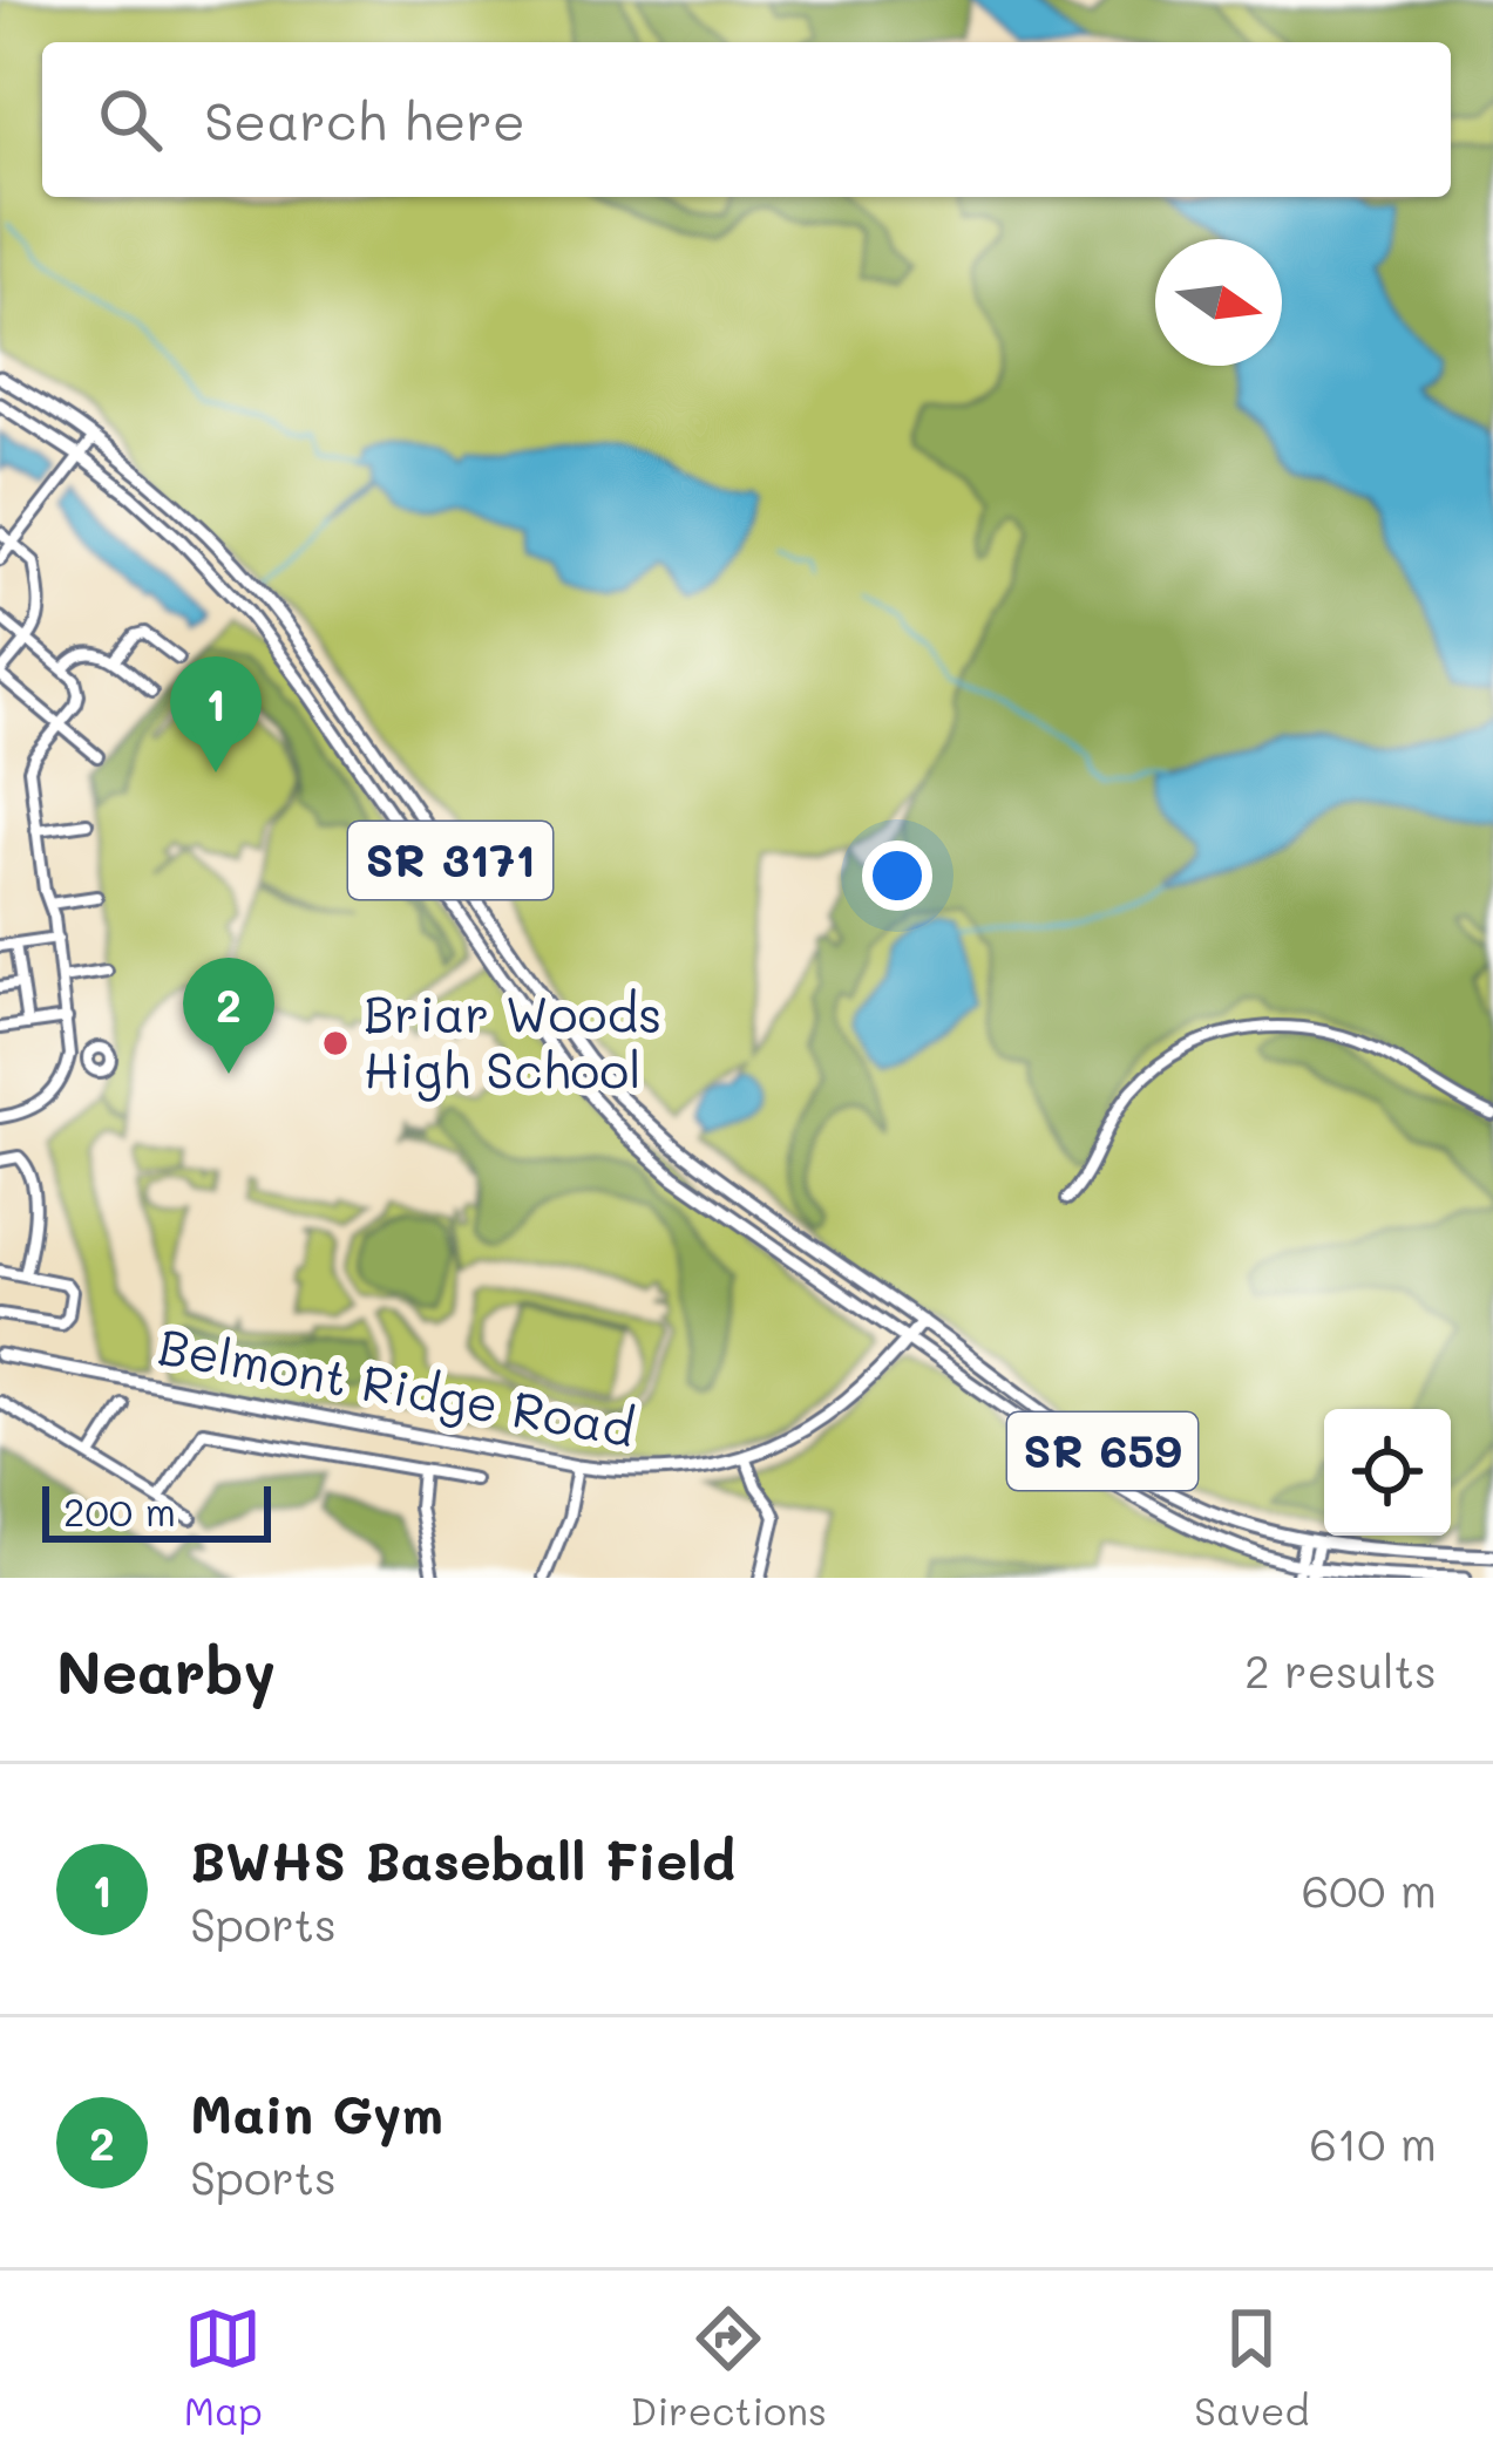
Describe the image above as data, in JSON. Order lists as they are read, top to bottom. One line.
{"streets":{"main road":["SR 3171","Belmont Ridge Road","SR 659"]},"crossings":[["SR 3171","Belmont Ridge Road"],["SR 3171","SR 659"],["Belmont Ridge Road","SR 659"]],"places":["Briar Woods High School"],"scale_bar":"200 m","north":"right","page":{"search":"Search here","pins":["1","2"],"scale":"200 m","heading":["Nearby","2 results"],"list":[{"mark":"1","name":"BWHS Baseball Field","note":"Sports","value":"600 m"},{"mark":"2","name":"Main Gym","note":"Sports","value":"610 m"}],"nav":["Map","Directions","Saved"]}}
